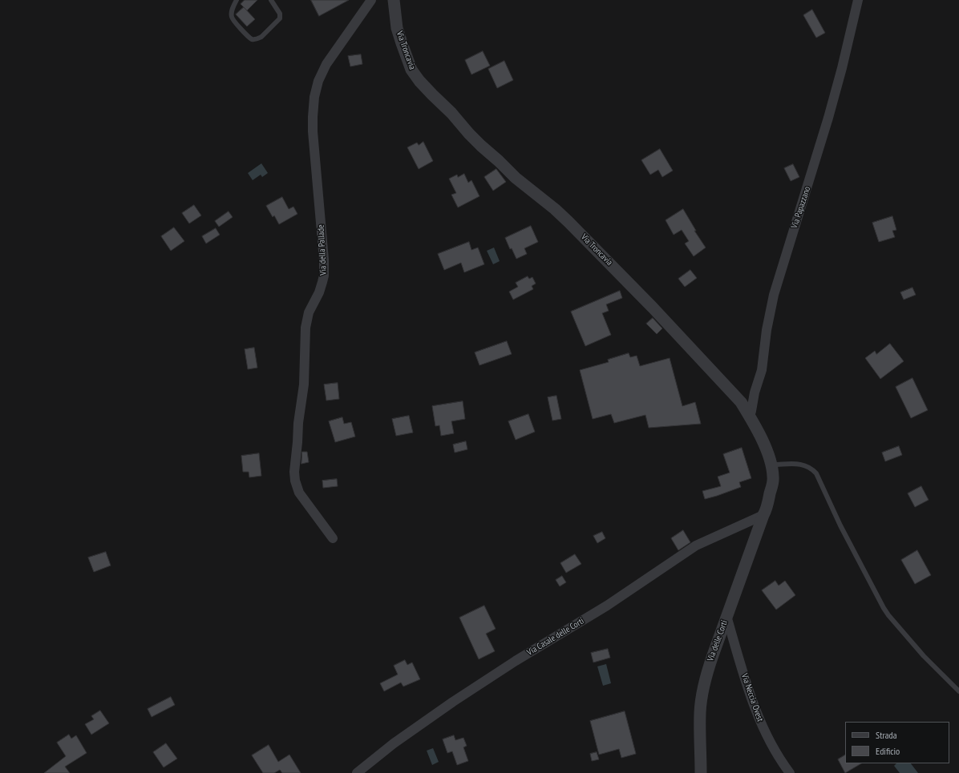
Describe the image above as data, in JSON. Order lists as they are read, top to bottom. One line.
{"streets":{"street":["Via Troncavia","Via Papazzano","Via della Pallade","Via Casale delle Corti","Via delle Corti","Via Neccia Ovest"]},"crossings":[["Via Troncavia","Via Papazzano"],["Via Troncavia","Via Casale delle Corti"],["Via Troncavia","Via delle Corti"],["Via Casale delle Corti","Via delle Corti"],["Via delle Corti","Via Neccia Ovest"]],"legend":["Strada","Edificio"]}
